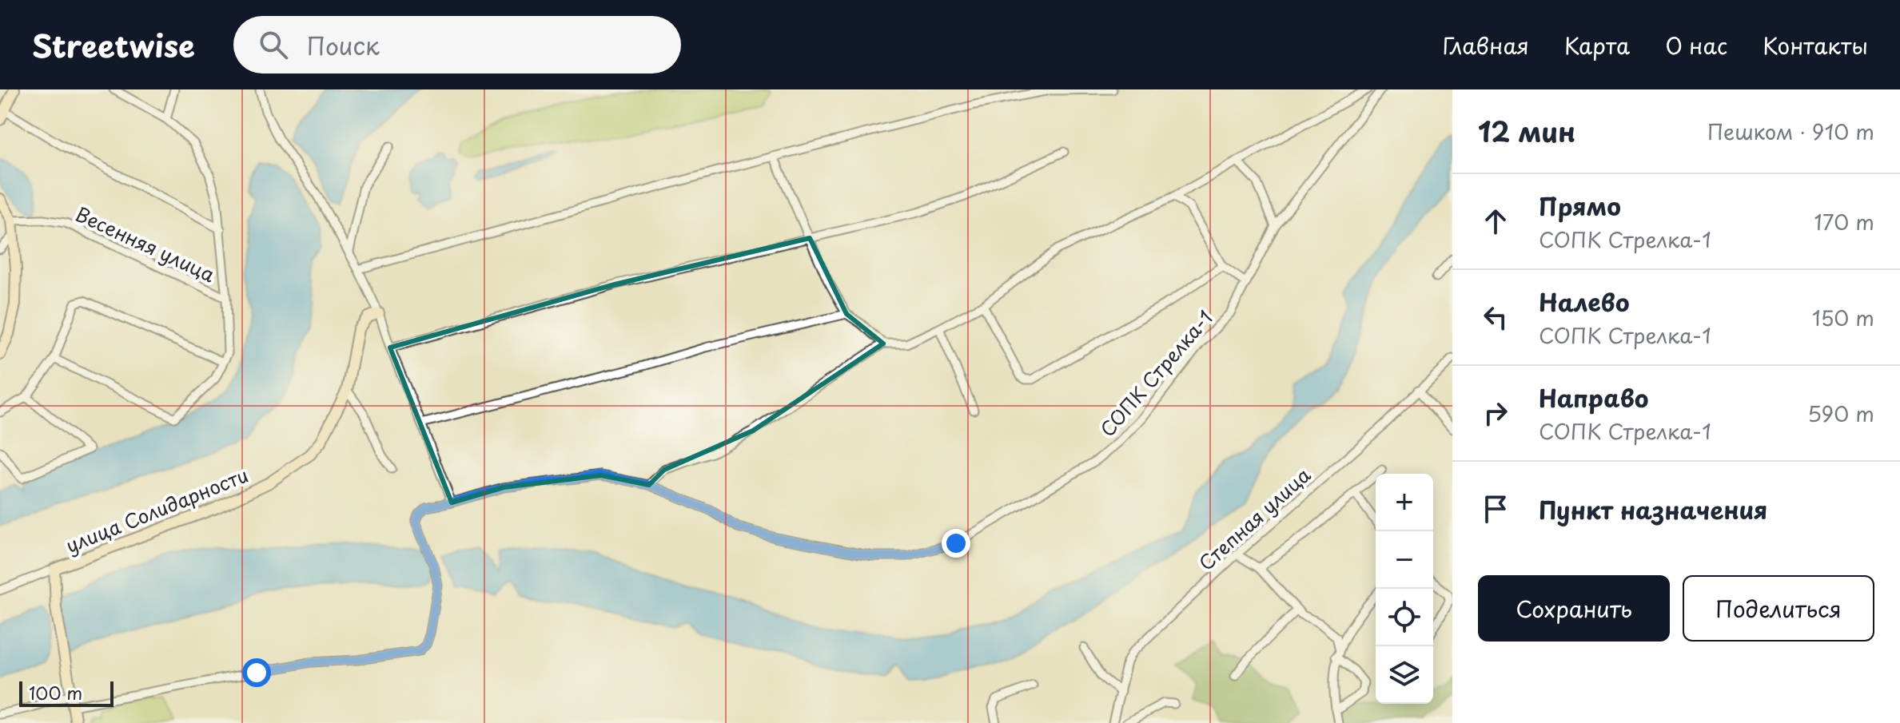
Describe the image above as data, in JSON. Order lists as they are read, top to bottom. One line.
{"streets":{"street":["Весенняя улица","СОПК Стрелка-1","улица Солидарности","Степная улица"]},"scale_bar":"100 m","page":{"header":"Streetwise","search":"Поиск","nav":["Главная","Карта","О нас","Контакты"],"heading":["12 мин","Пешком · 910 m"],"list":[["Прямо","СОПК Стрелка-1","170 m"],["Налево","СОПК Стрелка-1","150 m"],["Направо","СОПК Стрелка-1","590 m"],"Пункт назначения"],"map_buttons":["+","−"],"buttons":["Сохранить","Поделиться"],"scale":"100 m"}}
